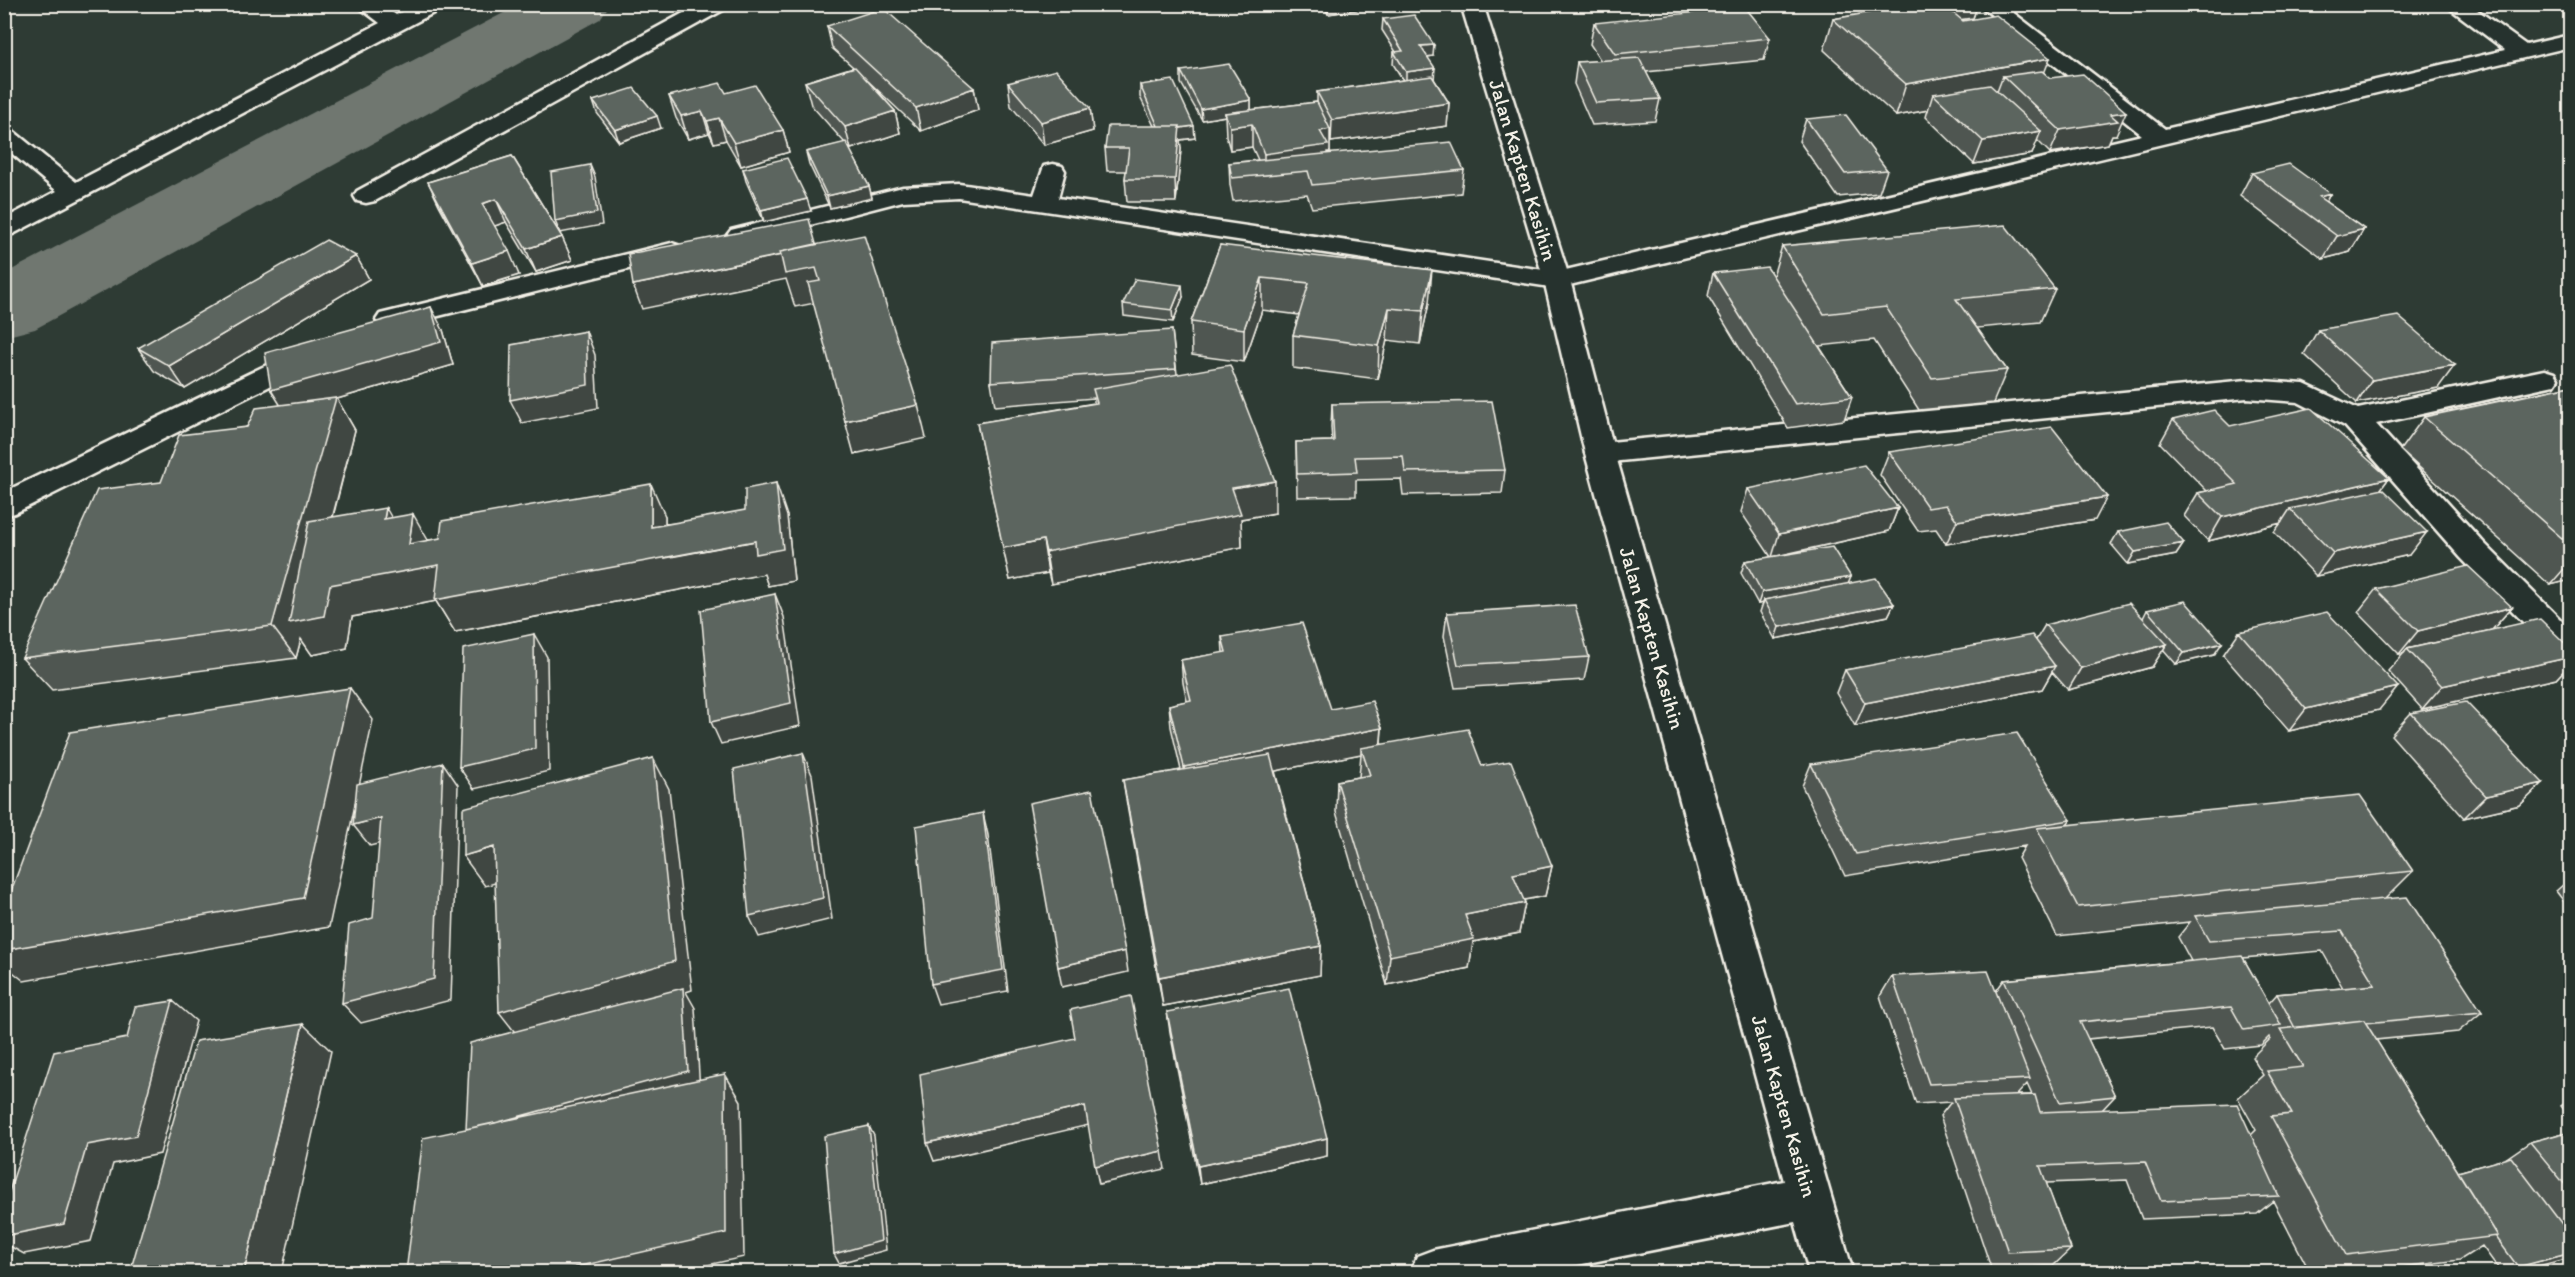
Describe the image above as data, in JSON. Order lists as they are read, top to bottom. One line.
{"streets":{"street":["Jalan Kapten Kasihin"]}}
